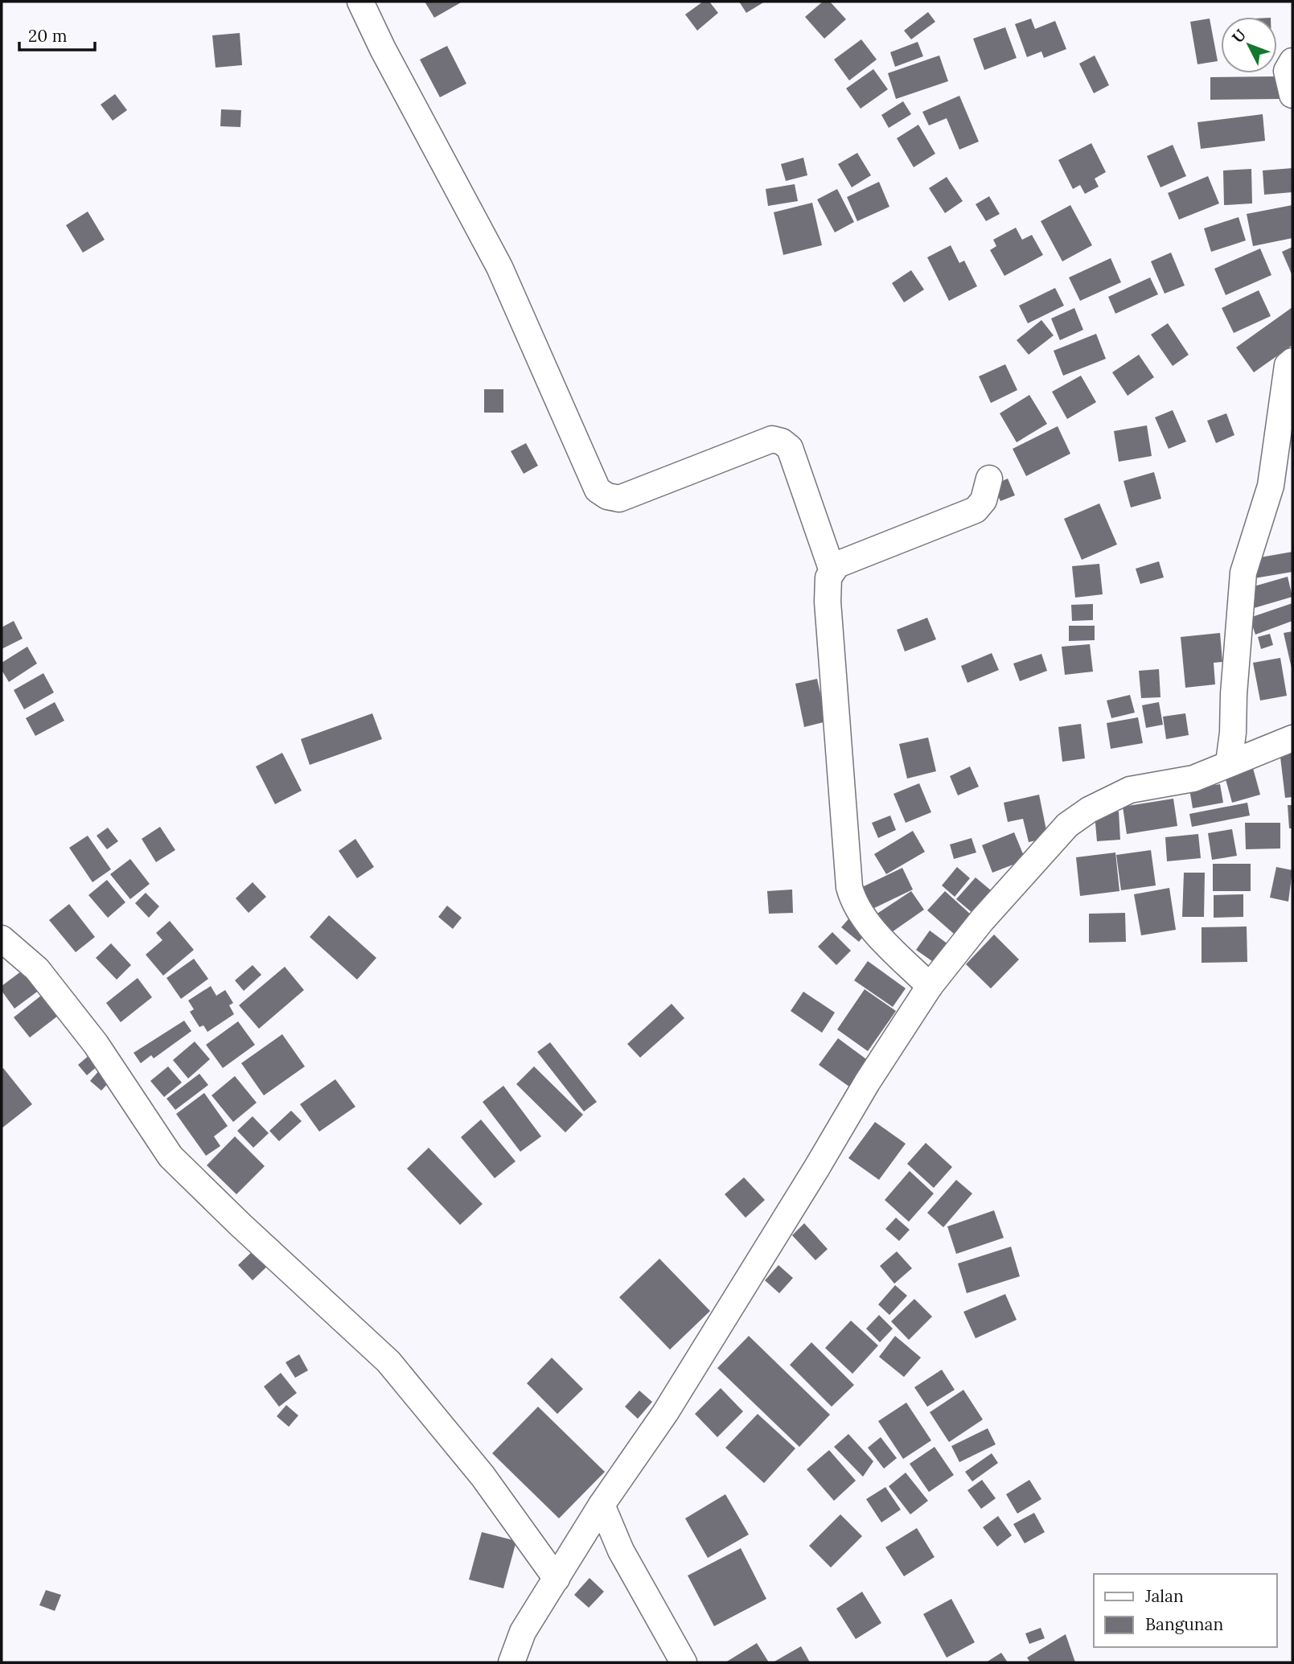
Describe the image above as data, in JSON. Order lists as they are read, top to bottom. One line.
{"legend":["Jalan","Bangunan"],"scale_bar":"20 m","north":"top left"}
